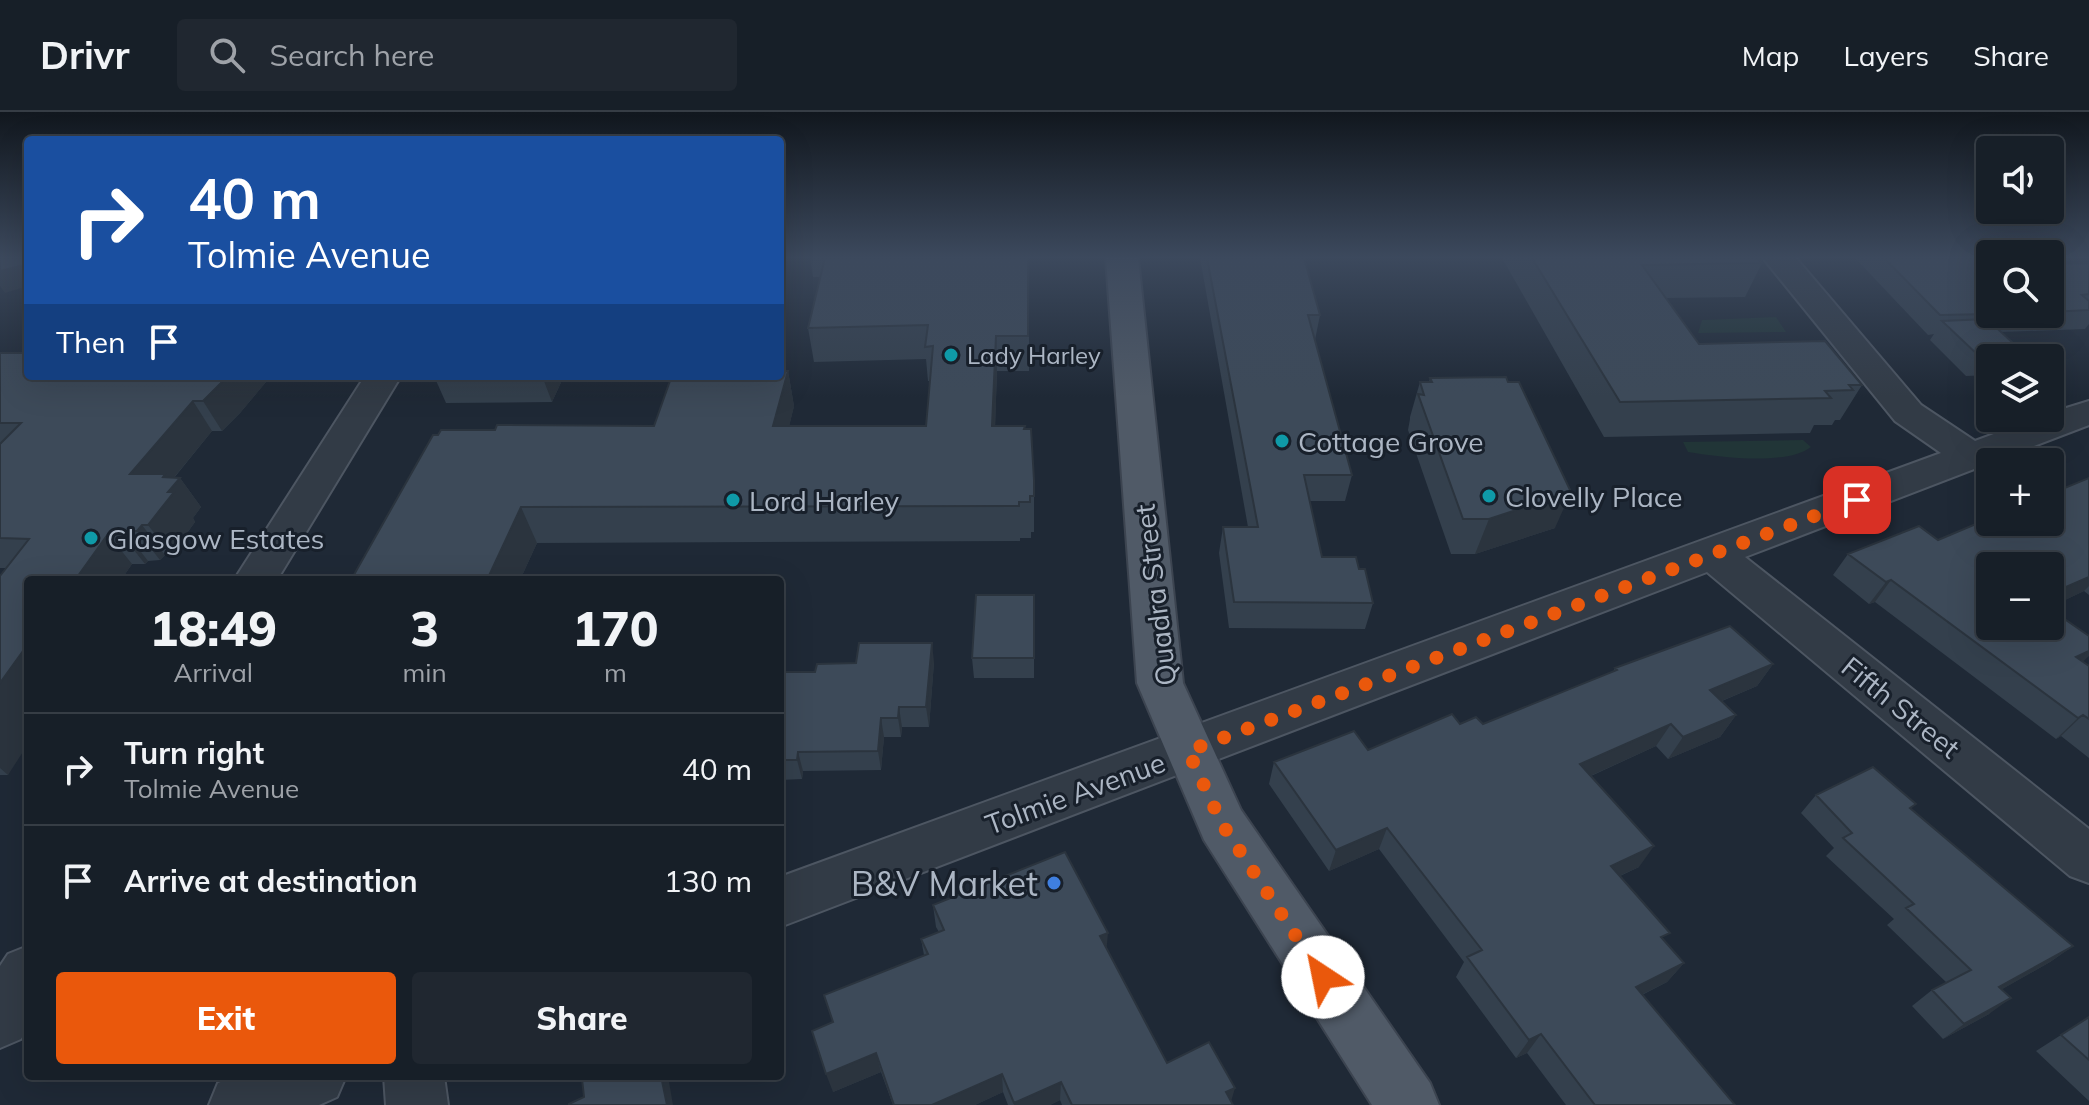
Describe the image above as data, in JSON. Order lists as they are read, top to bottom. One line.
{"streets":{"main road":["Quadra Street"],"street":["Fifth Street","Tolmie Avenue"]},"crossings":[["Quadra Street","Tolmie Avenue"],["Fifth Street","Tolmie Avenue"]],"places":["Lady Harley","Cottage Grove","Clovelly Place","Lord Harley","Glasgow Estates","B&V Market"],"page":{"header":"Drivr","search":"Search here","nav":["Map","Layers","Share"],"map_buttons":["+","−"],"turn":["40 m","Tolmie Avenue"],"then":"Then","eta":["18:49","Arrival","3","min","170","m"],"list":[{"name":"Turn right","note":"Tolmie Avenue","value":"40 m"},{"name":"Arrive at destination","value":"130 m"}],"buttons":["Exit","Share"]}}
